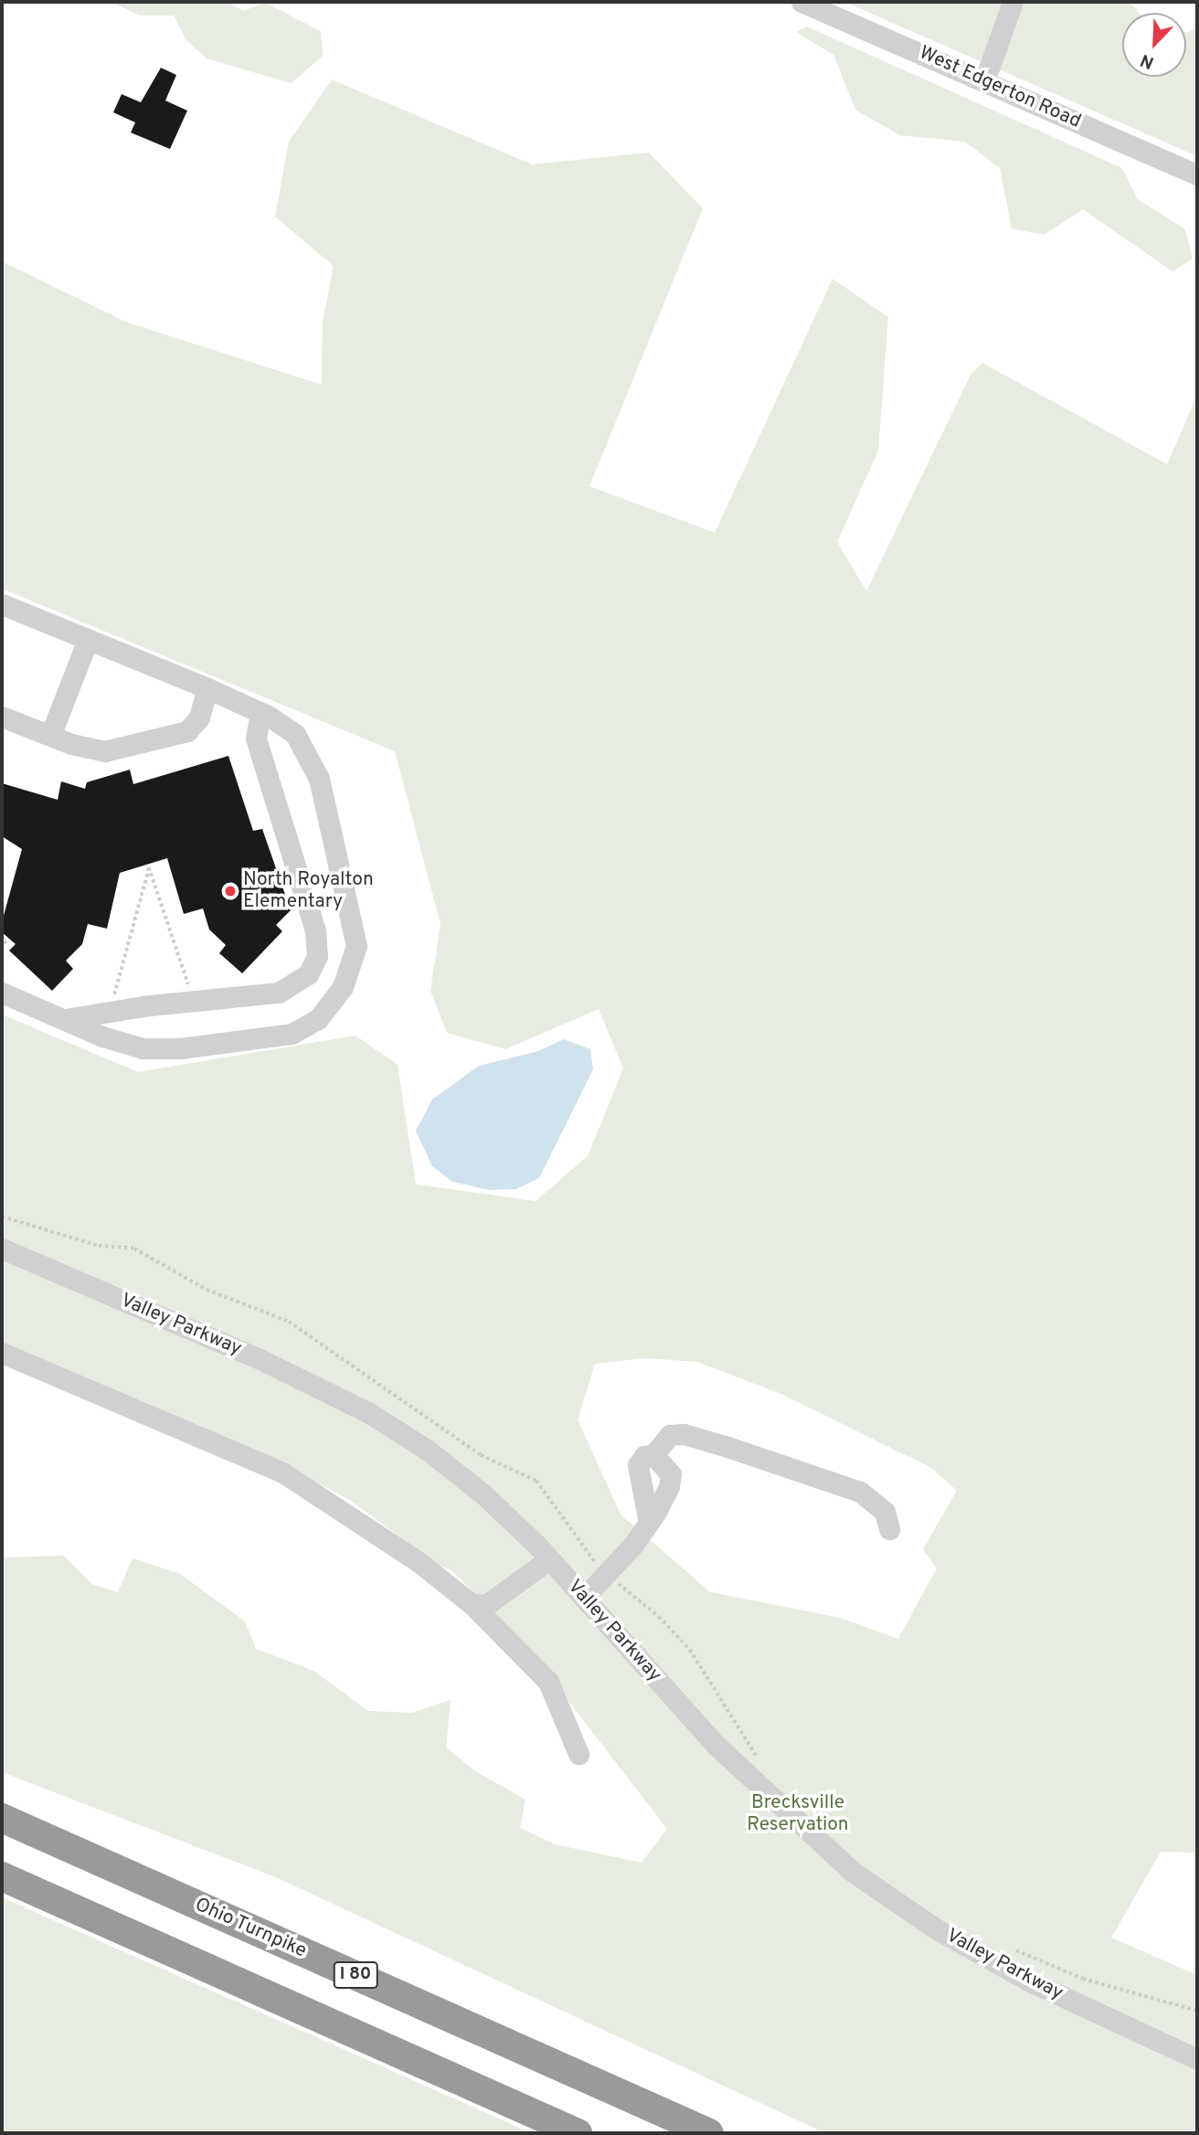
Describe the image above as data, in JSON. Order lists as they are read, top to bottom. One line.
{"streets":{"highway":["Ohio Turnpike","I 80"],"street":["West Edgerton Road","Valley Parkway"]},"parks":["Brecksville Reservation"],"places":["North Royalton Elementary"],"north":"bottom left"}
